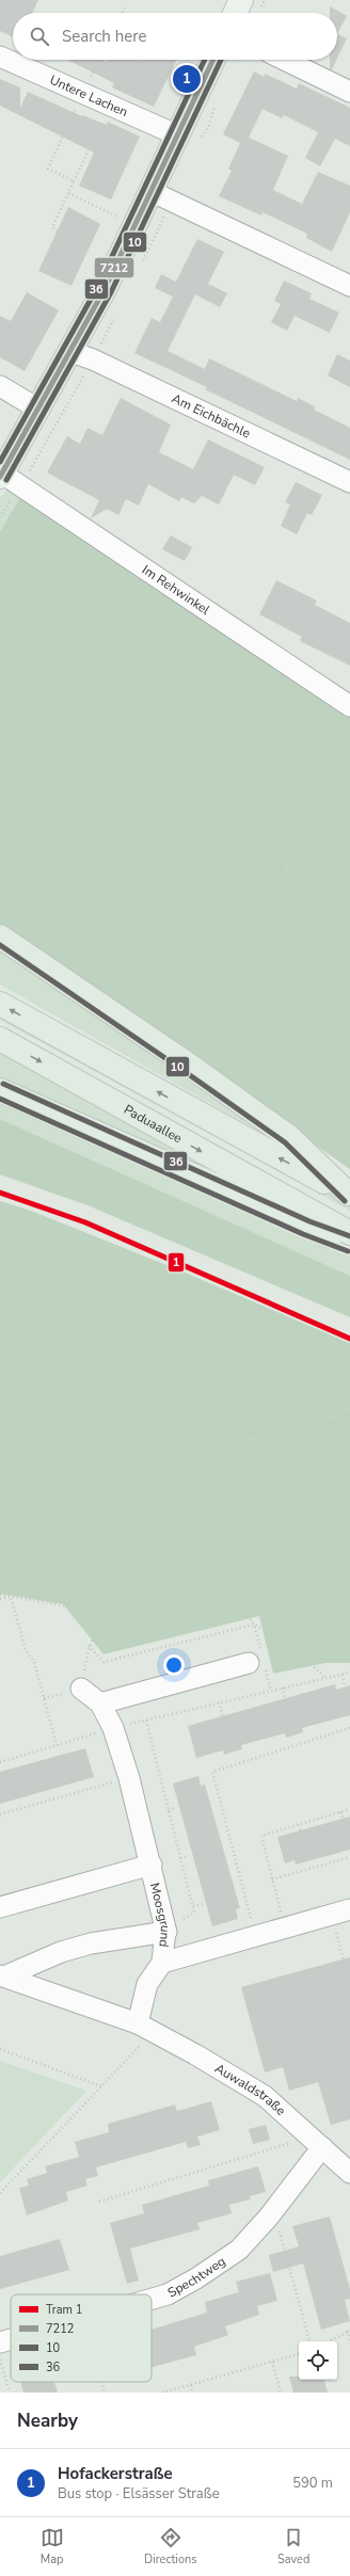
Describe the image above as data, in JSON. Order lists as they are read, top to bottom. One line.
{"streets":{"highway":["Paduaallee"],"street":["Untere Lachen","Am Eichbächle","Im Rehwinkel","Moosgrund","Auwaldstraße","Spechtweg"]},"crossings":[["Moosgrund","Auwaldstraße"],["Auwaldstraße","Spechtweg"]],"lines":["transit line 7212","transit line 10","transit line 36","tram line 1"],"legend":["Tram 1","7212","10","36"],"page":{"search":"Search here","pins":"1","heading":"Nearby","list":[{"mark":"1","name":"Hofackerstraße","note":"Bus stop · Elsässer Straße","value":"590 m"}],"nav":["Map","Directions","Saved"]}}
